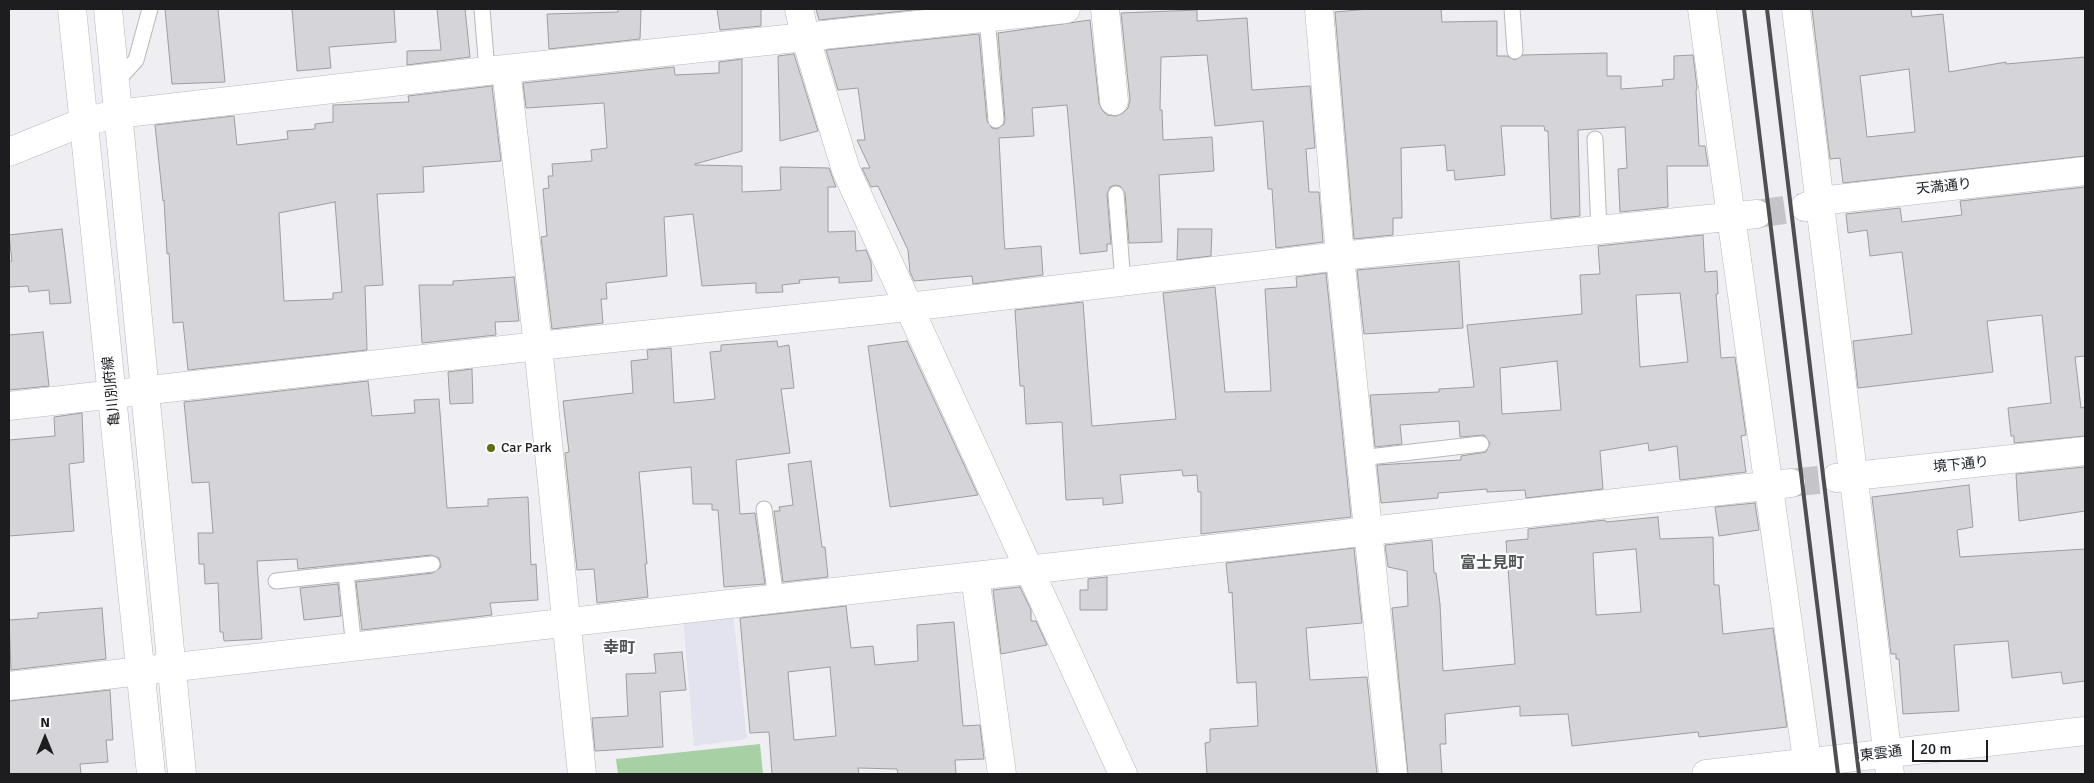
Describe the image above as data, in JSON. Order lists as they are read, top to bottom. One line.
{"streets":{"street":["天満通り","亀川別府線","境下通り","東雲通"]},"districts":["富士見町","幸町"],"places":["Car Park"],"scale_bar":"20 m","north":"top"}
